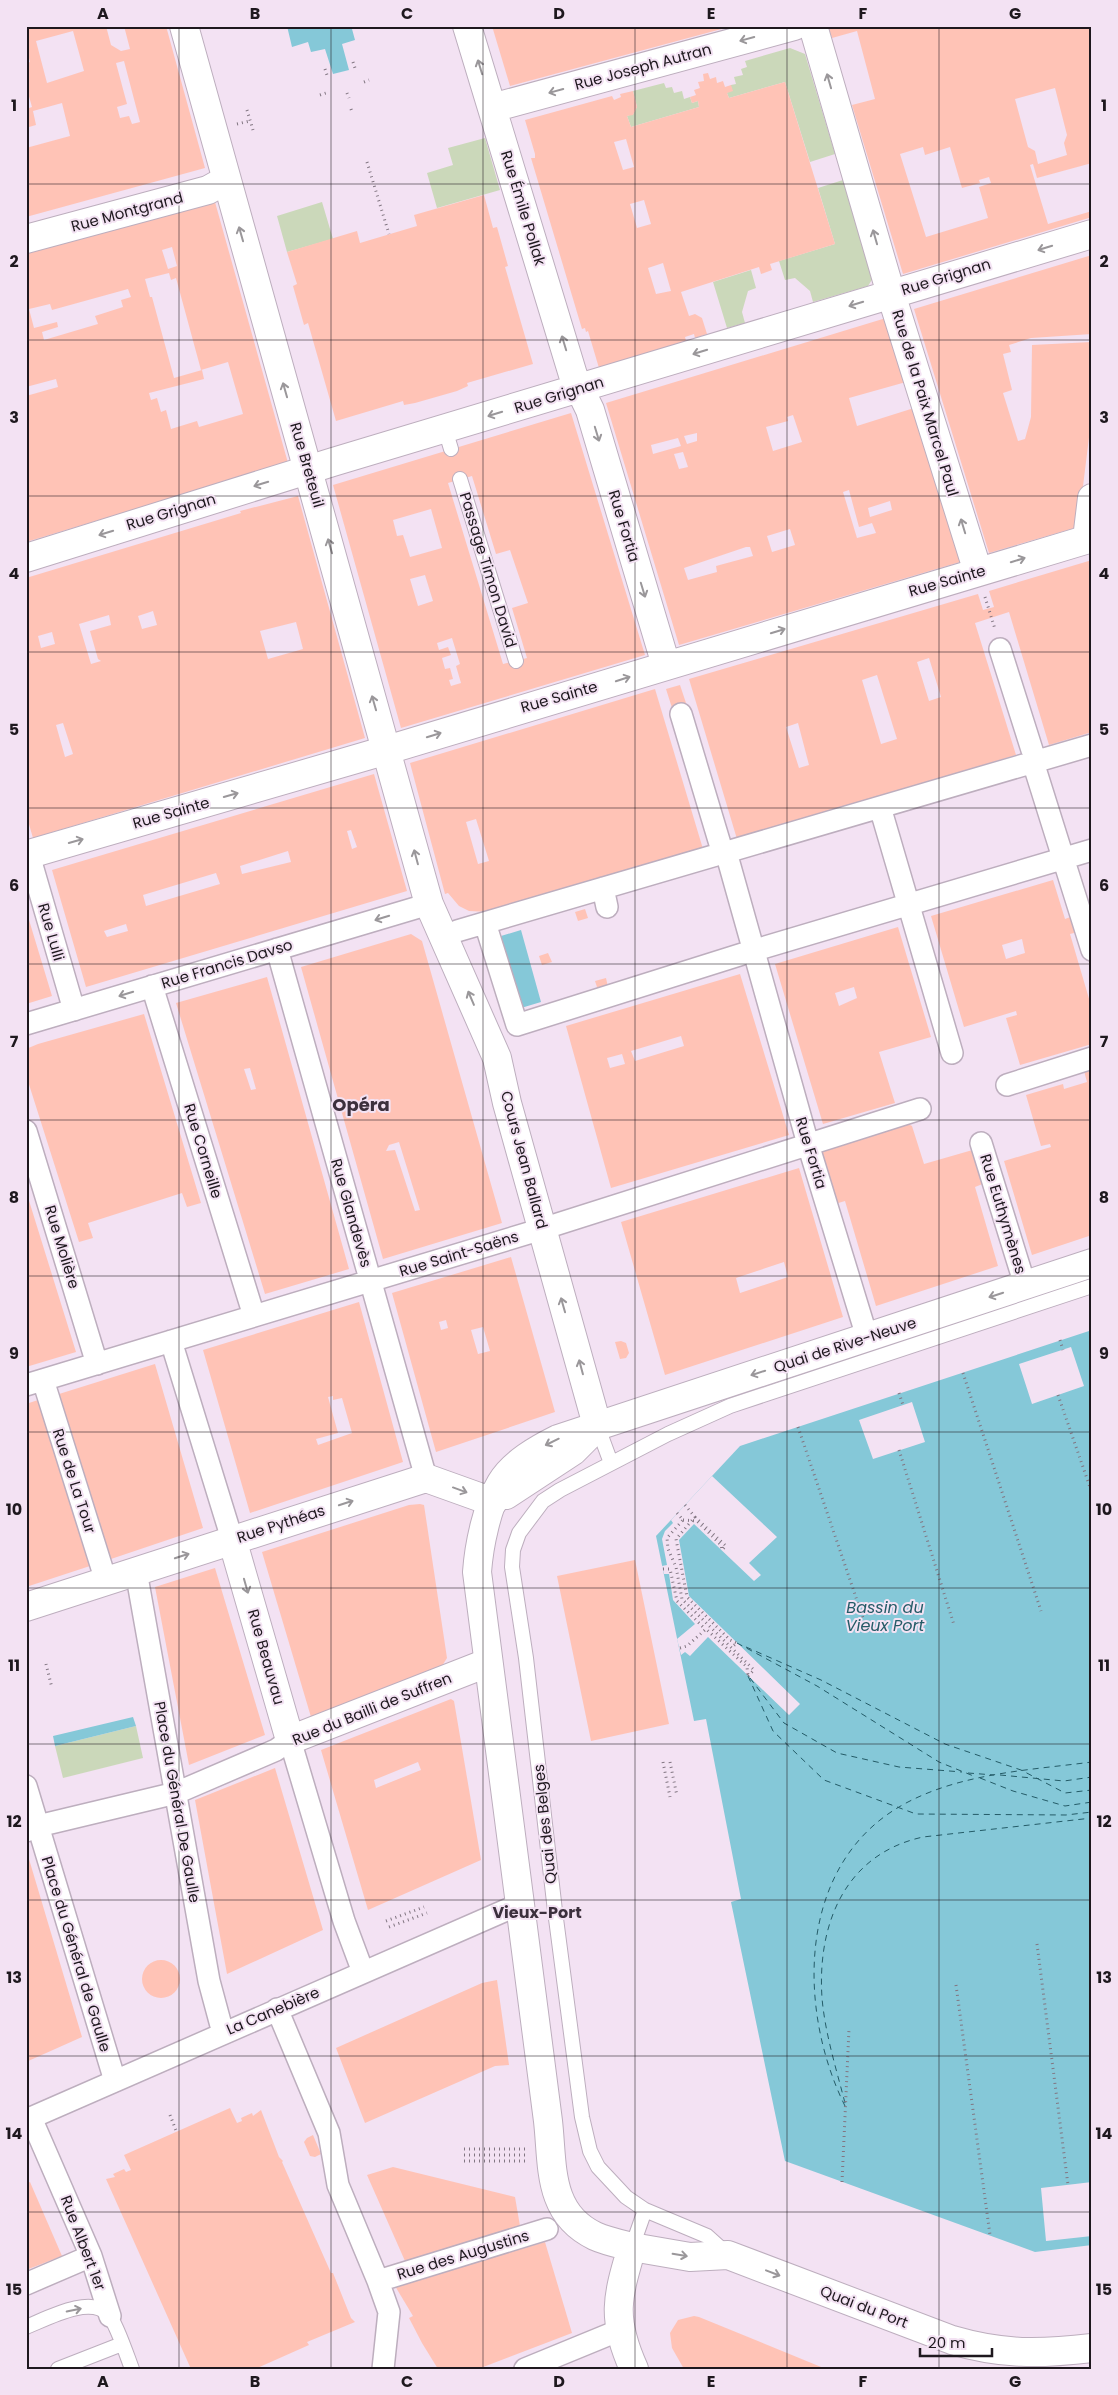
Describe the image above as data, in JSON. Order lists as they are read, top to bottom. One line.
{"streets":{"street":["Rue Joseph Autran","Rue Émile Pollak","Rue Montgrand","Rue Grignan","Rue de la Paix Marcel Paul","Rue Breteuil","Rue Fortia","Rue Sainte","Rue Lulli","Rue Francis Davso","Rue Corneille","Cours Jean Ballard","Rue Glandevès","Rue Euthymènes","Rue Molière","Rue Saint-Saëns","Quai de Rive-Neuve","Rue de La Tour","Rue Pythéas","Rue Beauvau","Rue du Bailli de Suffren","Place du Général De Gaulle","Place du Général de Gaulle","La Canebière","Rue Albert 1er","Rue des Augustins","Quai du Port"],"lane":["Passage Timon David","Quai des Belges"]},"crossings":[["Rue Joseph Autran","Rue Émile Pollak"],["Rue Émile Pollak","Rue Grignan"],["Rue Émile Pollak","Rue Fortia"],["Rue Montgrand","Rue Breteuil"],["Rue Grignan","Rue de la Paix Marcel Paul"],["Rue Grignan","Rue Breteuil"],["Rue Grignan","Rue Fortia"],["Rue de la Paix Marcel Paul","Rue Sainte"],["Rue Breteuil","Rue Sainte"],["Rue Breteuil","Rue Francis Davso"],["Rue Breteuil","Cours Jean Ballard"],["Rue Fortia","Rue Sainte"],["Rue Fortia","Rue Saint-Saëns"],["Rue Fortia","Quai de Rive-Neuve"],["Rue Sainte","Rue Lulli"],["Rue Lulli","Rue Francis Davso"],["Rue Francis Davso","Rue Corneille"],["Rue Francis Davso","Cours Jean Ballard"],["Rue Francis Davso","Rue Glandevès"],["Rue Corneille","Rue Saint-Saëns"],["Cours Jean Ballard","Rue Saint-Saëns"],["Cours Jean Ballard","Quai de Rive-Neuve"],["Rue Glandevès","Rue Saint-Saëns"],["Rue Glandevès","Rue Pythéas"],["Rue Euthymènes","Quai de Rive-Neuve"],["Rue Molière","Rue Saint-Saëns"],["Rue Saint-Saëns","Rue de La Tour"],["Rue Saint-Saëns","Rue Beauvau"],["Quai de Rive-Neuve","Quai des Belges"],["Rue Pythéas","Rue Beauvau"],["Rue Pythéas","Place du Général De Gaulle"],["Rue Beauvau","Rue du Bailli de Suffren"],["Rue Beauvau","La Canebière"],["Rue du Bailli de Suffren","Place du Général De Gaulle"],["Rue du Bailli de Suffren","Place du Général de Gaulle"],["Place du Général De Gaulle","Place du Général de Gaulle"],["Place du Général De Gaulle","La Canebière"],["Quai des Belges","Quai du Port"],["Place du Général de Gaulle","La Canebière"],["La Canebière","Rue Albert 1er"]],"one_way":["Rue Joseph Autran","Rue Émile Pollak","Rue Grignan","Rue de la Paix Marcel Paul","Rue Breteuil","Rue Fortia","Rue Francis Davso","Cours Jean Ballard","Quai de Rive-Neuve","Rue Pythéas","Quai du Port"],"districts":["Opéra","Vieux-Port"],"water":["Bassin du Vieux Port"],"scale_bar":"20 m","grid":{"columns":["A","B","C","D","E","F","G"],"rows":["1","2","3","4","5","6","7","8","9","10","11","12","13","14","15"]}}
